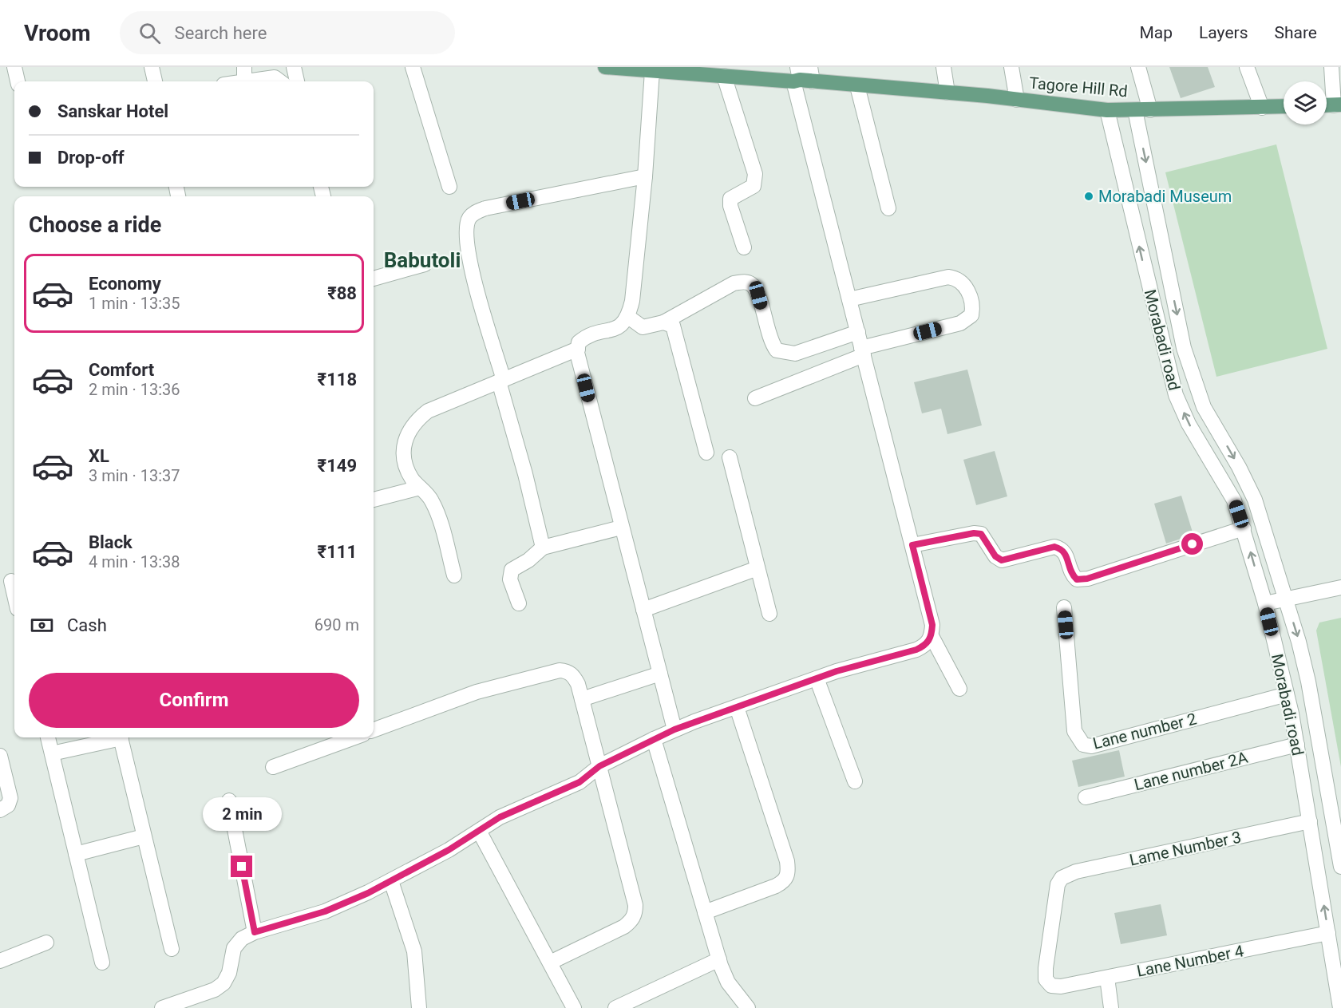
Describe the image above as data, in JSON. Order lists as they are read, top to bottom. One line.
{"streets":{"main road":["Tagore Hill Rd"],"street":["Morabadi road","Lane number 2","Lane number 2A","Lame Number 3","Lane Number 4"]},"crossings":[["Tagore Hill Rd","Morabadi road"],["Morabadi road","Lane number 2"],["Morabadi road","Lane number 2A"],["Morabadi road","Lame Number 3"],["Morabadi road","Lane Number 4"],["Lame Number 3","Lane Number 4"]],"districts":["Babutoli"],"places":["Morabadi Museum"],"page":{"header":"Vroom","search":"Search here","nav":["Map","Layers","Share"],"banner":["Sanskar Hotel","Drop-off"],"heading":"Choose a ride","list":[{"name":"Economy","note":"1 min · 13:35","value":"₹88"},{"name":"Comfort","note":"2 min · 13:36","value":"₹118"},{"name":"XL","note":"3 min · 13:37","value":"₹149"},{"name":"Black","note":"4 min · 13:38","value":"₹111"}],"pay":["Cash","690 m"],"buttons":"Confirm","bubble":"2 min"}}
